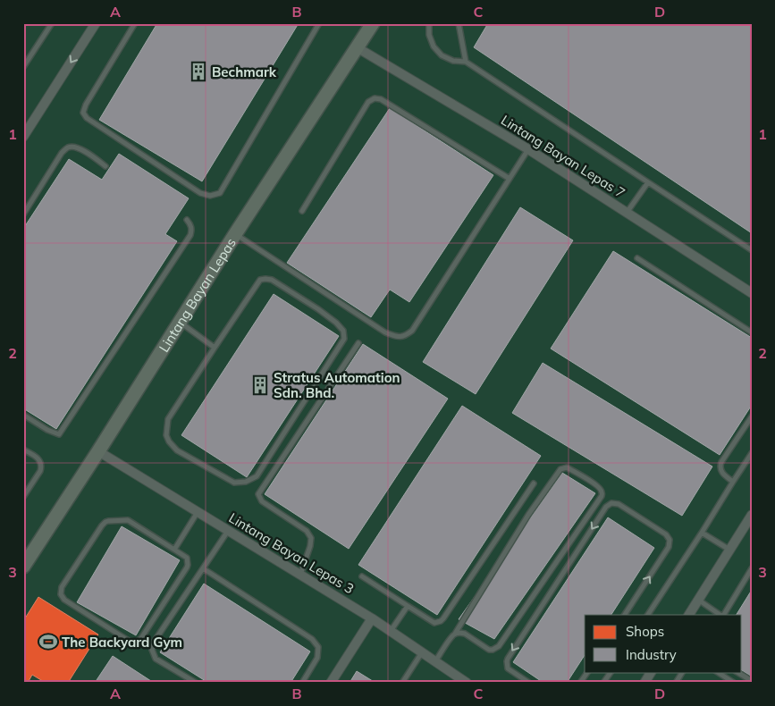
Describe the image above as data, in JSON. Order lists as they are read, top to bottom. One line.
{"streets":{"street":["Lintang Bayan Lepas 7","Lintang Bayan Lepas","Lintang Bayan Lepas 3"]},"crossings":[["Lintang Bayan Lepas 7","Lintang Bayan Lepas"],["Lintang Bayan Lepas","Lintang Bayan Lepas 3"]],"places":{"building":["Bechmark","Stratus Automation Sdn. Bhd."],"sports":["The Backyard Gym"]},"legend":["Shops","Industry"],"grid":{"columns":["A","B","C","D"],"rows":["1","2","3"]}}
